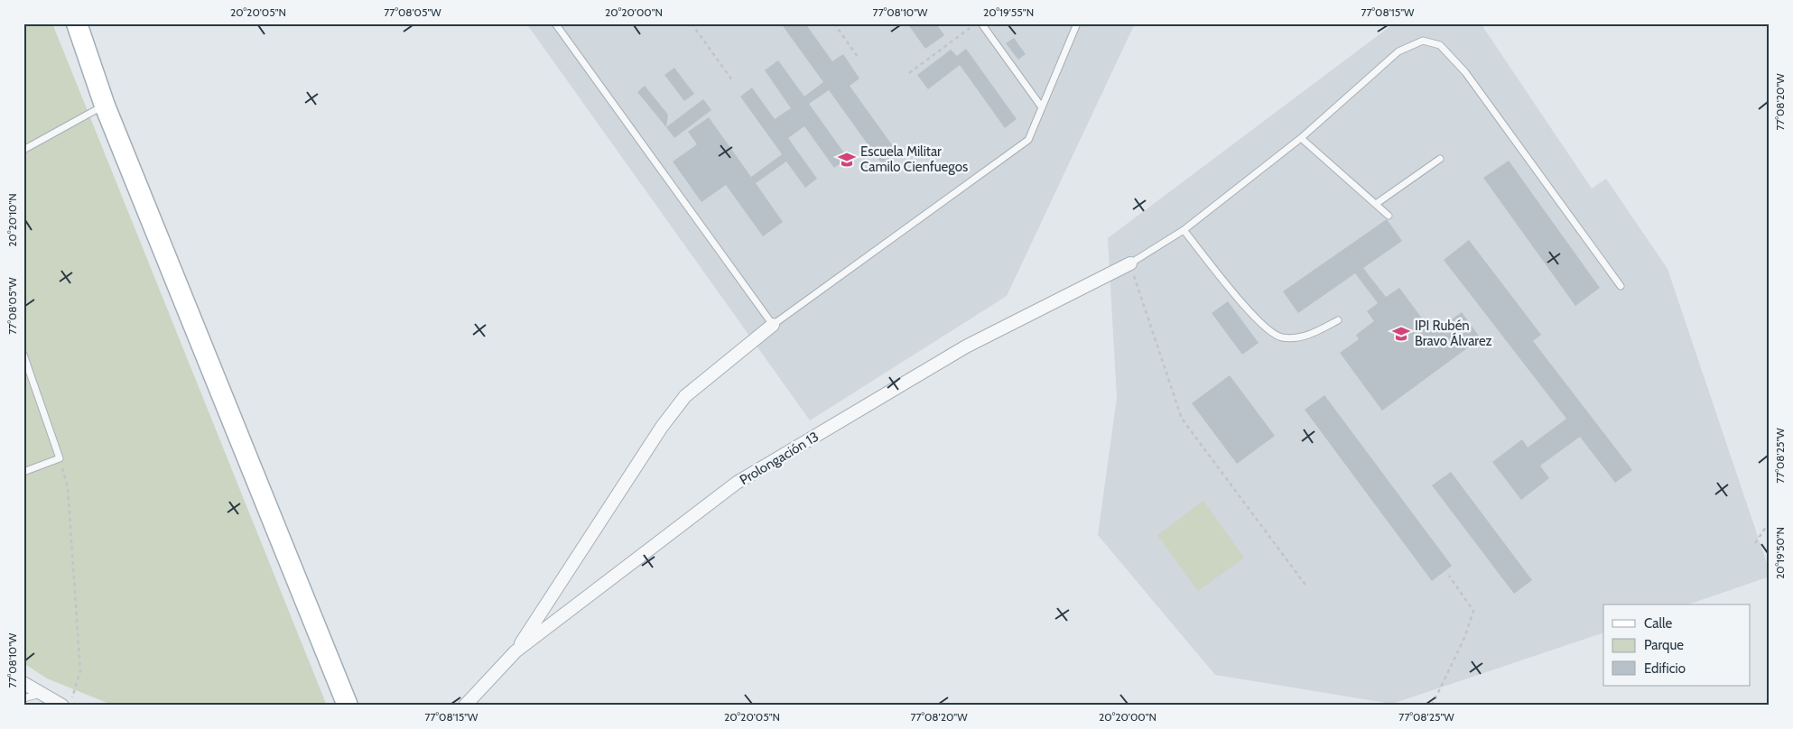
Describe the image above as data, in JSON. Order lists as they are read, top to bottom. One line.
{"streets":{"street":["Prolongación 13"]},"places":{"school or university":["Escuela Militar Camilo Cienfuegos","IPI Rubén Bravo Álvarez"]},"legend":["Calle","Parque","Edificio"],"coordinates":["20°20'05\"N","77°08'05\"W","20°20'00\"N","77°08'10\"W","20°19'55\"N","77°08'15\"W","77°08'20\"W","20°20'10\"N","77°08'25\"W","20°19'50\"N"]}
